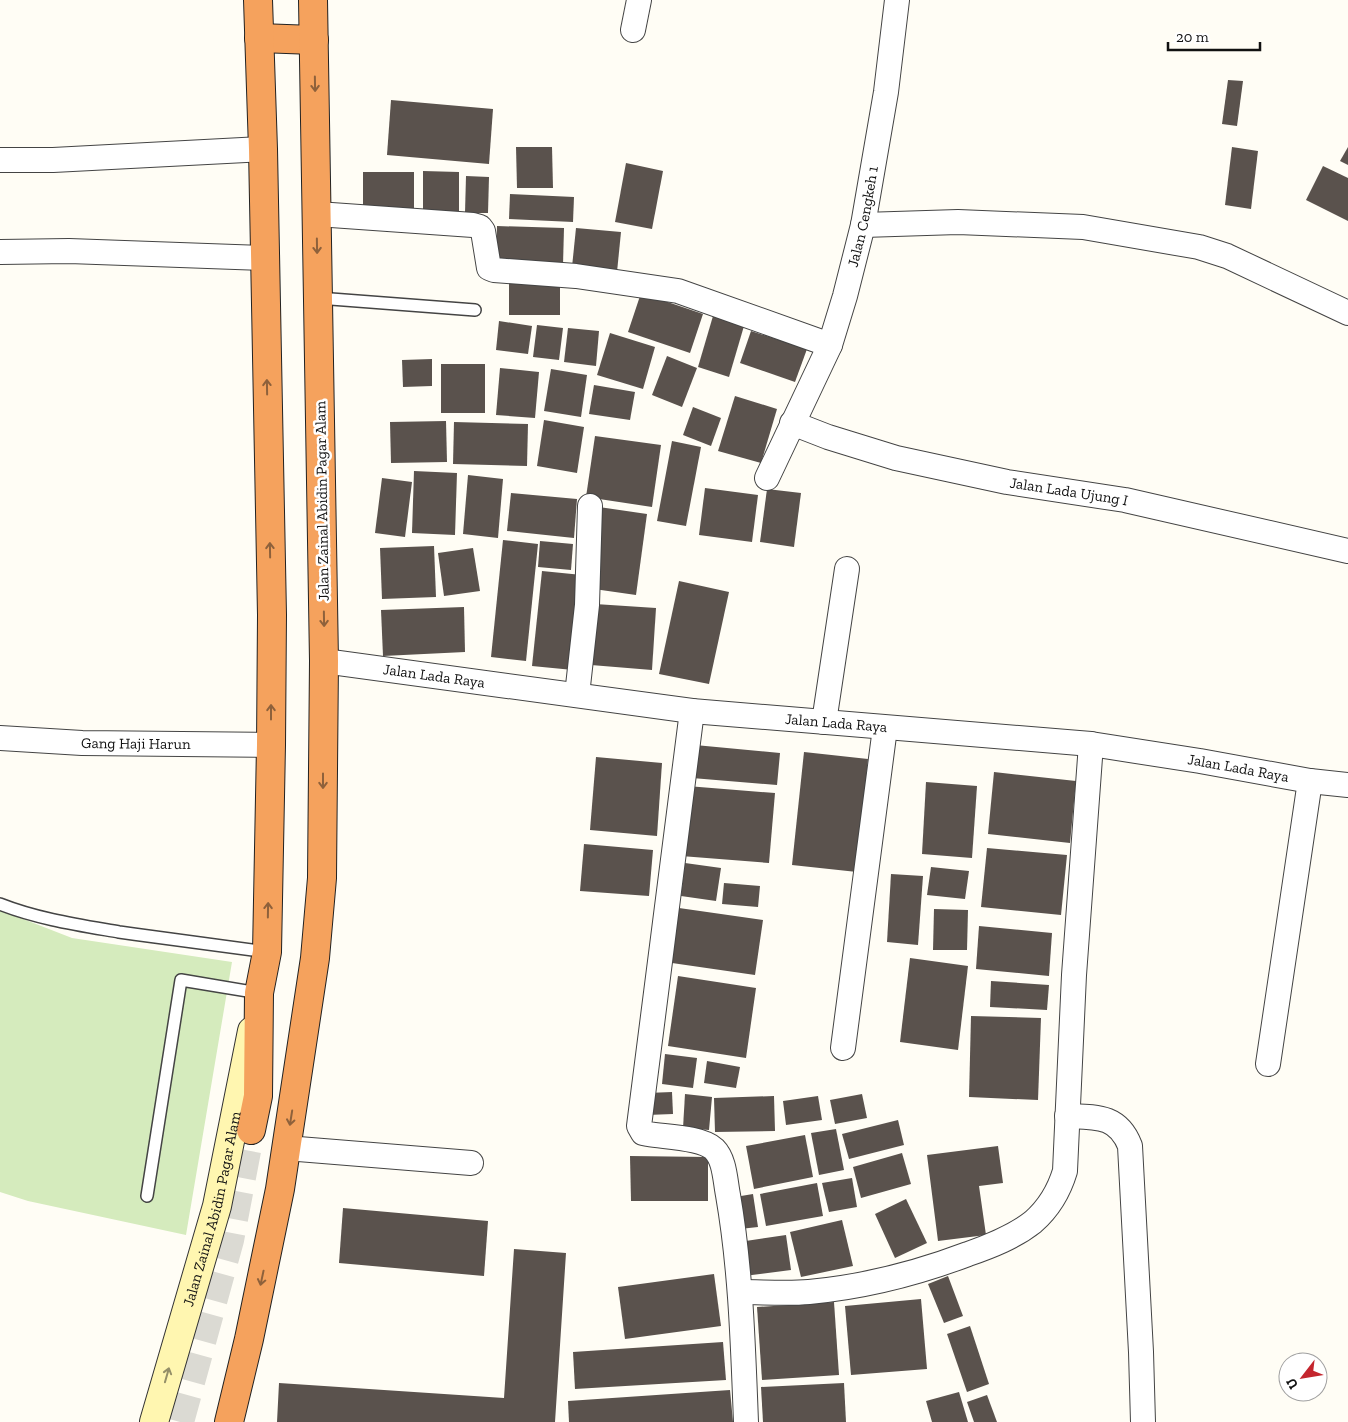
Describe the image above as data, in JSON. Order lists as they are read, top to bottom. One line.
{"streets":{"highway":["Jalan Zainal Abidin Pagar Alam"],"street":["Jalan Cengkeh 1","Jalan Lada Ujung I","Jalan Lada Raya","Gang Haji Harun"]},"crossings":[["Jalan Cengkeh 1","Jalan Lada Ujung I"],["Jalan Zainal Abidin Pagar Alam","Jalan Lada Raya"],["Jalan Zainal Abidin Pagar Alam","Gang Haji Harun"]],"scale_bar":"20 m","north":"bottom left"}
